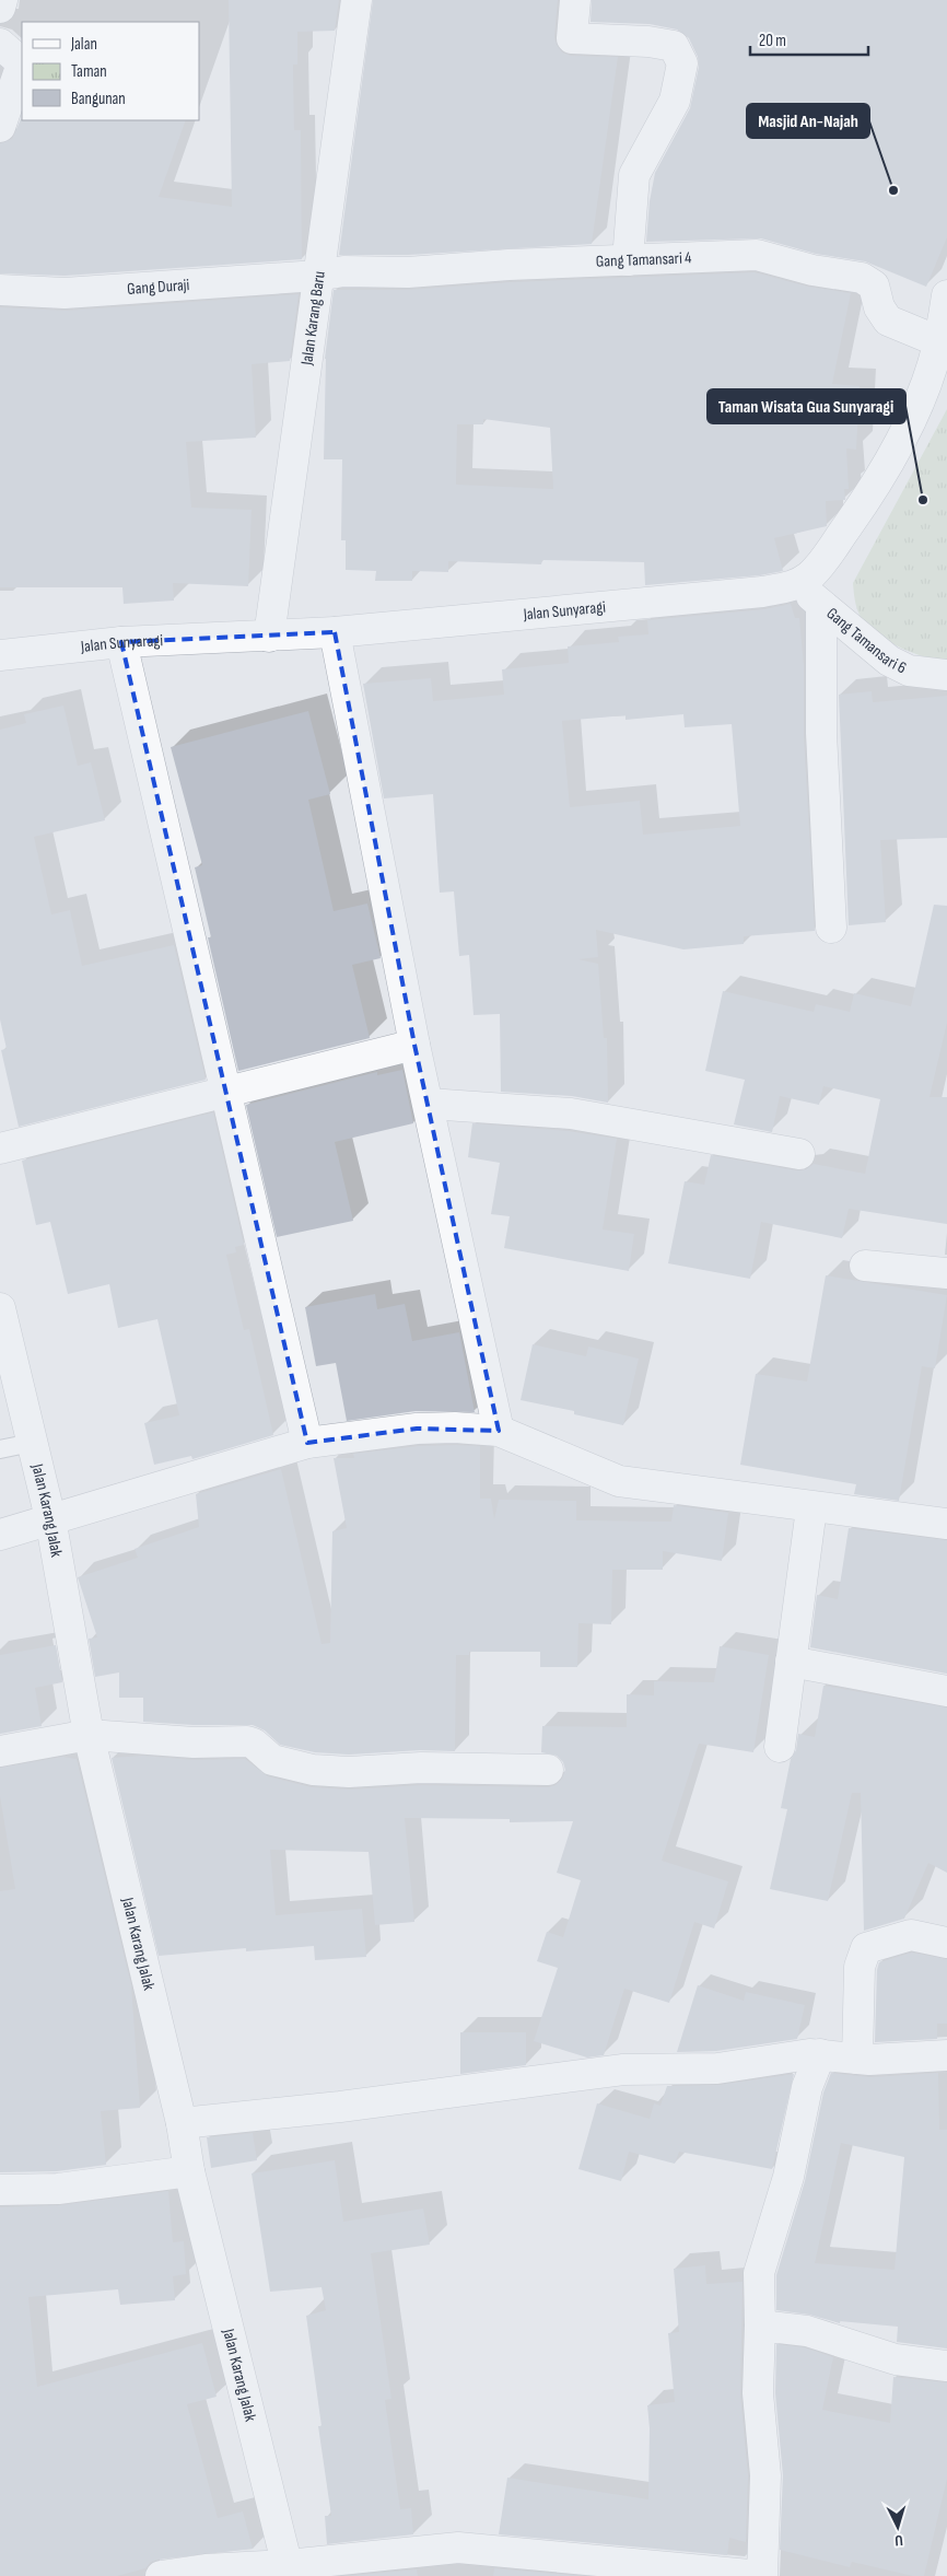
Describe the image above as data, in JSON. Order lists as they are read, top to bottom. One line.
{"streets":{"street":["Gang Tamansari 4","Gang Duraji","Jalan Karang Baru","Jalan Sunyaragi","Gang Tamansari 6","Jalan Karang Jalak"]},"crossings":[["Gang Tamansari 4","Gang Duraji"],["Gang Tamansari 4","Jalan Karang Baru"],["Gang Tamansari 4","Jalan Sunyaragi"],["Gang Duraji","Jalan Karang Baru"],["Jalan Karang Baru","Jalan Sunyaragi"],["Jalan Sunyaragi","Gang Tamansari 6"]],"places":["Masjid An-Najah","Taman Wisata Gua Sunyaragi"],"legend":["Jalan","Taman","Bangunan"],"scale_bar":"20 m","north":"bottom"}
